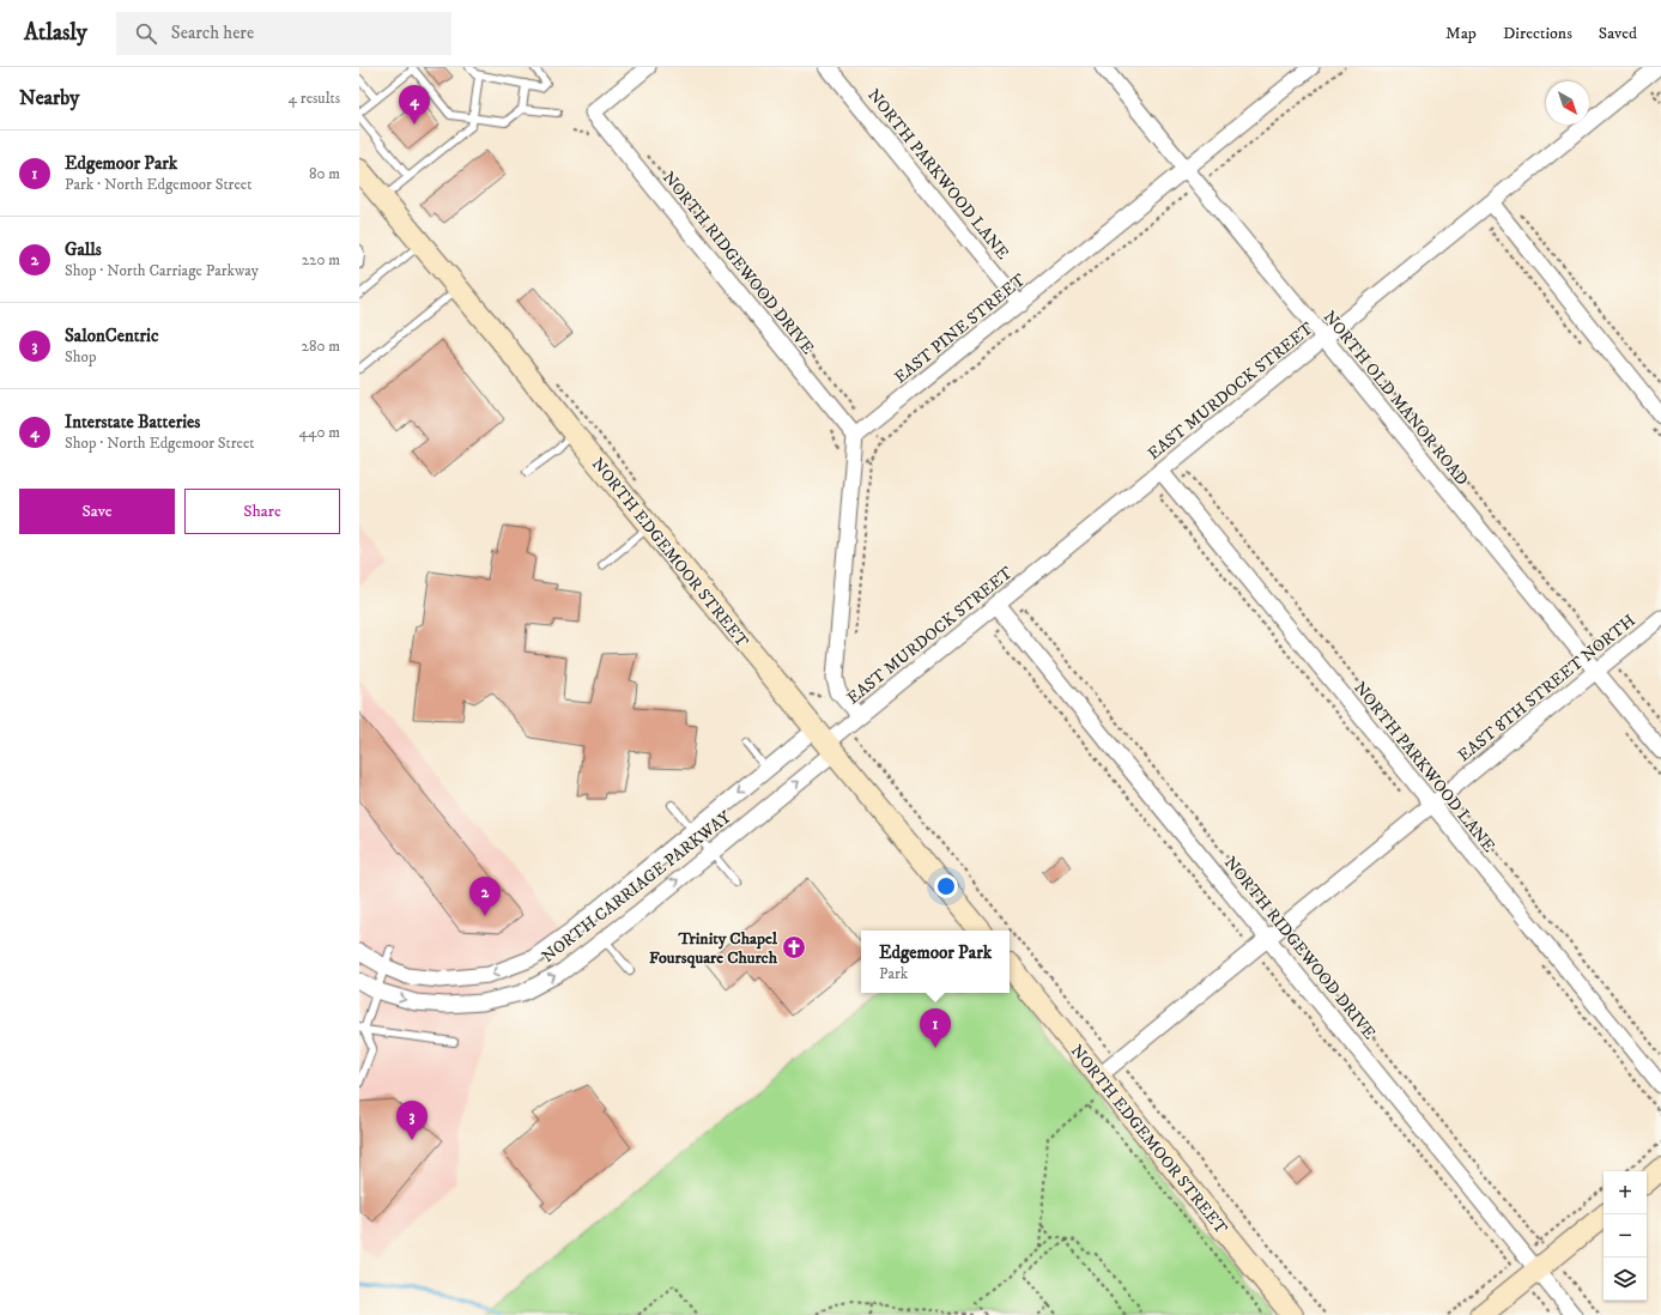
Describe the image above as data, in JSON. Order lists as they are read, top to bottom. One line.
{"streets":{"street":["NORTH PARKWOOD LANE","NORTH RIDGEWOOD DRIVE","EAST PINE STREET","EAST MURDOCK STREET","NORTH OLD MANOR ROAD","NORTH EDGEMOOR STREET","EAST 8TH STREET NORTH","NORTH CARRIAGE PARKWAY"]},"crossings":[["NORTH PARKWOOD LANE","EAST PINE STREET"],["NORTH PARKWOOD LANE","EAST MURDOCK STREET"],["NORTH PARKWOOD LANE","EAST 8TH STREET NORTH"],["NORTH RIDGEWOOD DRIVE","EAST PINE STREET"],["NORTH RIDGEWOOD DRIVE","EAST MURDOCK STREET"],["NORTH RIDGEWOOD DRIVE","EAST 8TH STREET NORTH"],["EAST PINE STREET","NORTH OLD MANOR ROAD"],["EAST MURDOCK STREET","NORTH OLD MANOR ROAD"],["EAST MURDOCK STREET","NORTH EDGEMOOR STREET"],["EAST MURDOCK STREET","NORTH CARRIAGE PARKWAY"],["NORTH OLD MANOR ROAD","EAST 8TH STREET NORTH"],["NORTH EDGEMOOR STREET","EAST 8TH STREET NORTH"],["NORTH EDGEMOOR STREET","NORTH CARRIAGE PARKWAY"]],"places":{"church":["Trinity Chapel Foursquare Church"]},"north":"bottom right","page":{"header":"Atlasly","search":"Search here","nav":["Map","Directions","Saved"],"heading":["Nearby","4 results"],"pins":["4","2","1","3"],"list":[{"mark":"1","name":"Edgemoor Park","note":"Park · North Edgemoor Street","value":"80 m"},{"mark":"2","name":"Galls","note":"Shop · North Carriage Parkway","value":"220 m"},{"mark":"3","name":"SalonCentric","note":"Shop","value":"280 m"},{"mark":"4","name":"Interstate Batteries","note":"Shop · North Edgemoor Street","value":"440 m"}],"buttons":["Save","Share"],"popup":["Edgemoor Park","Park"],"map_buttons":["+","−"]}}
